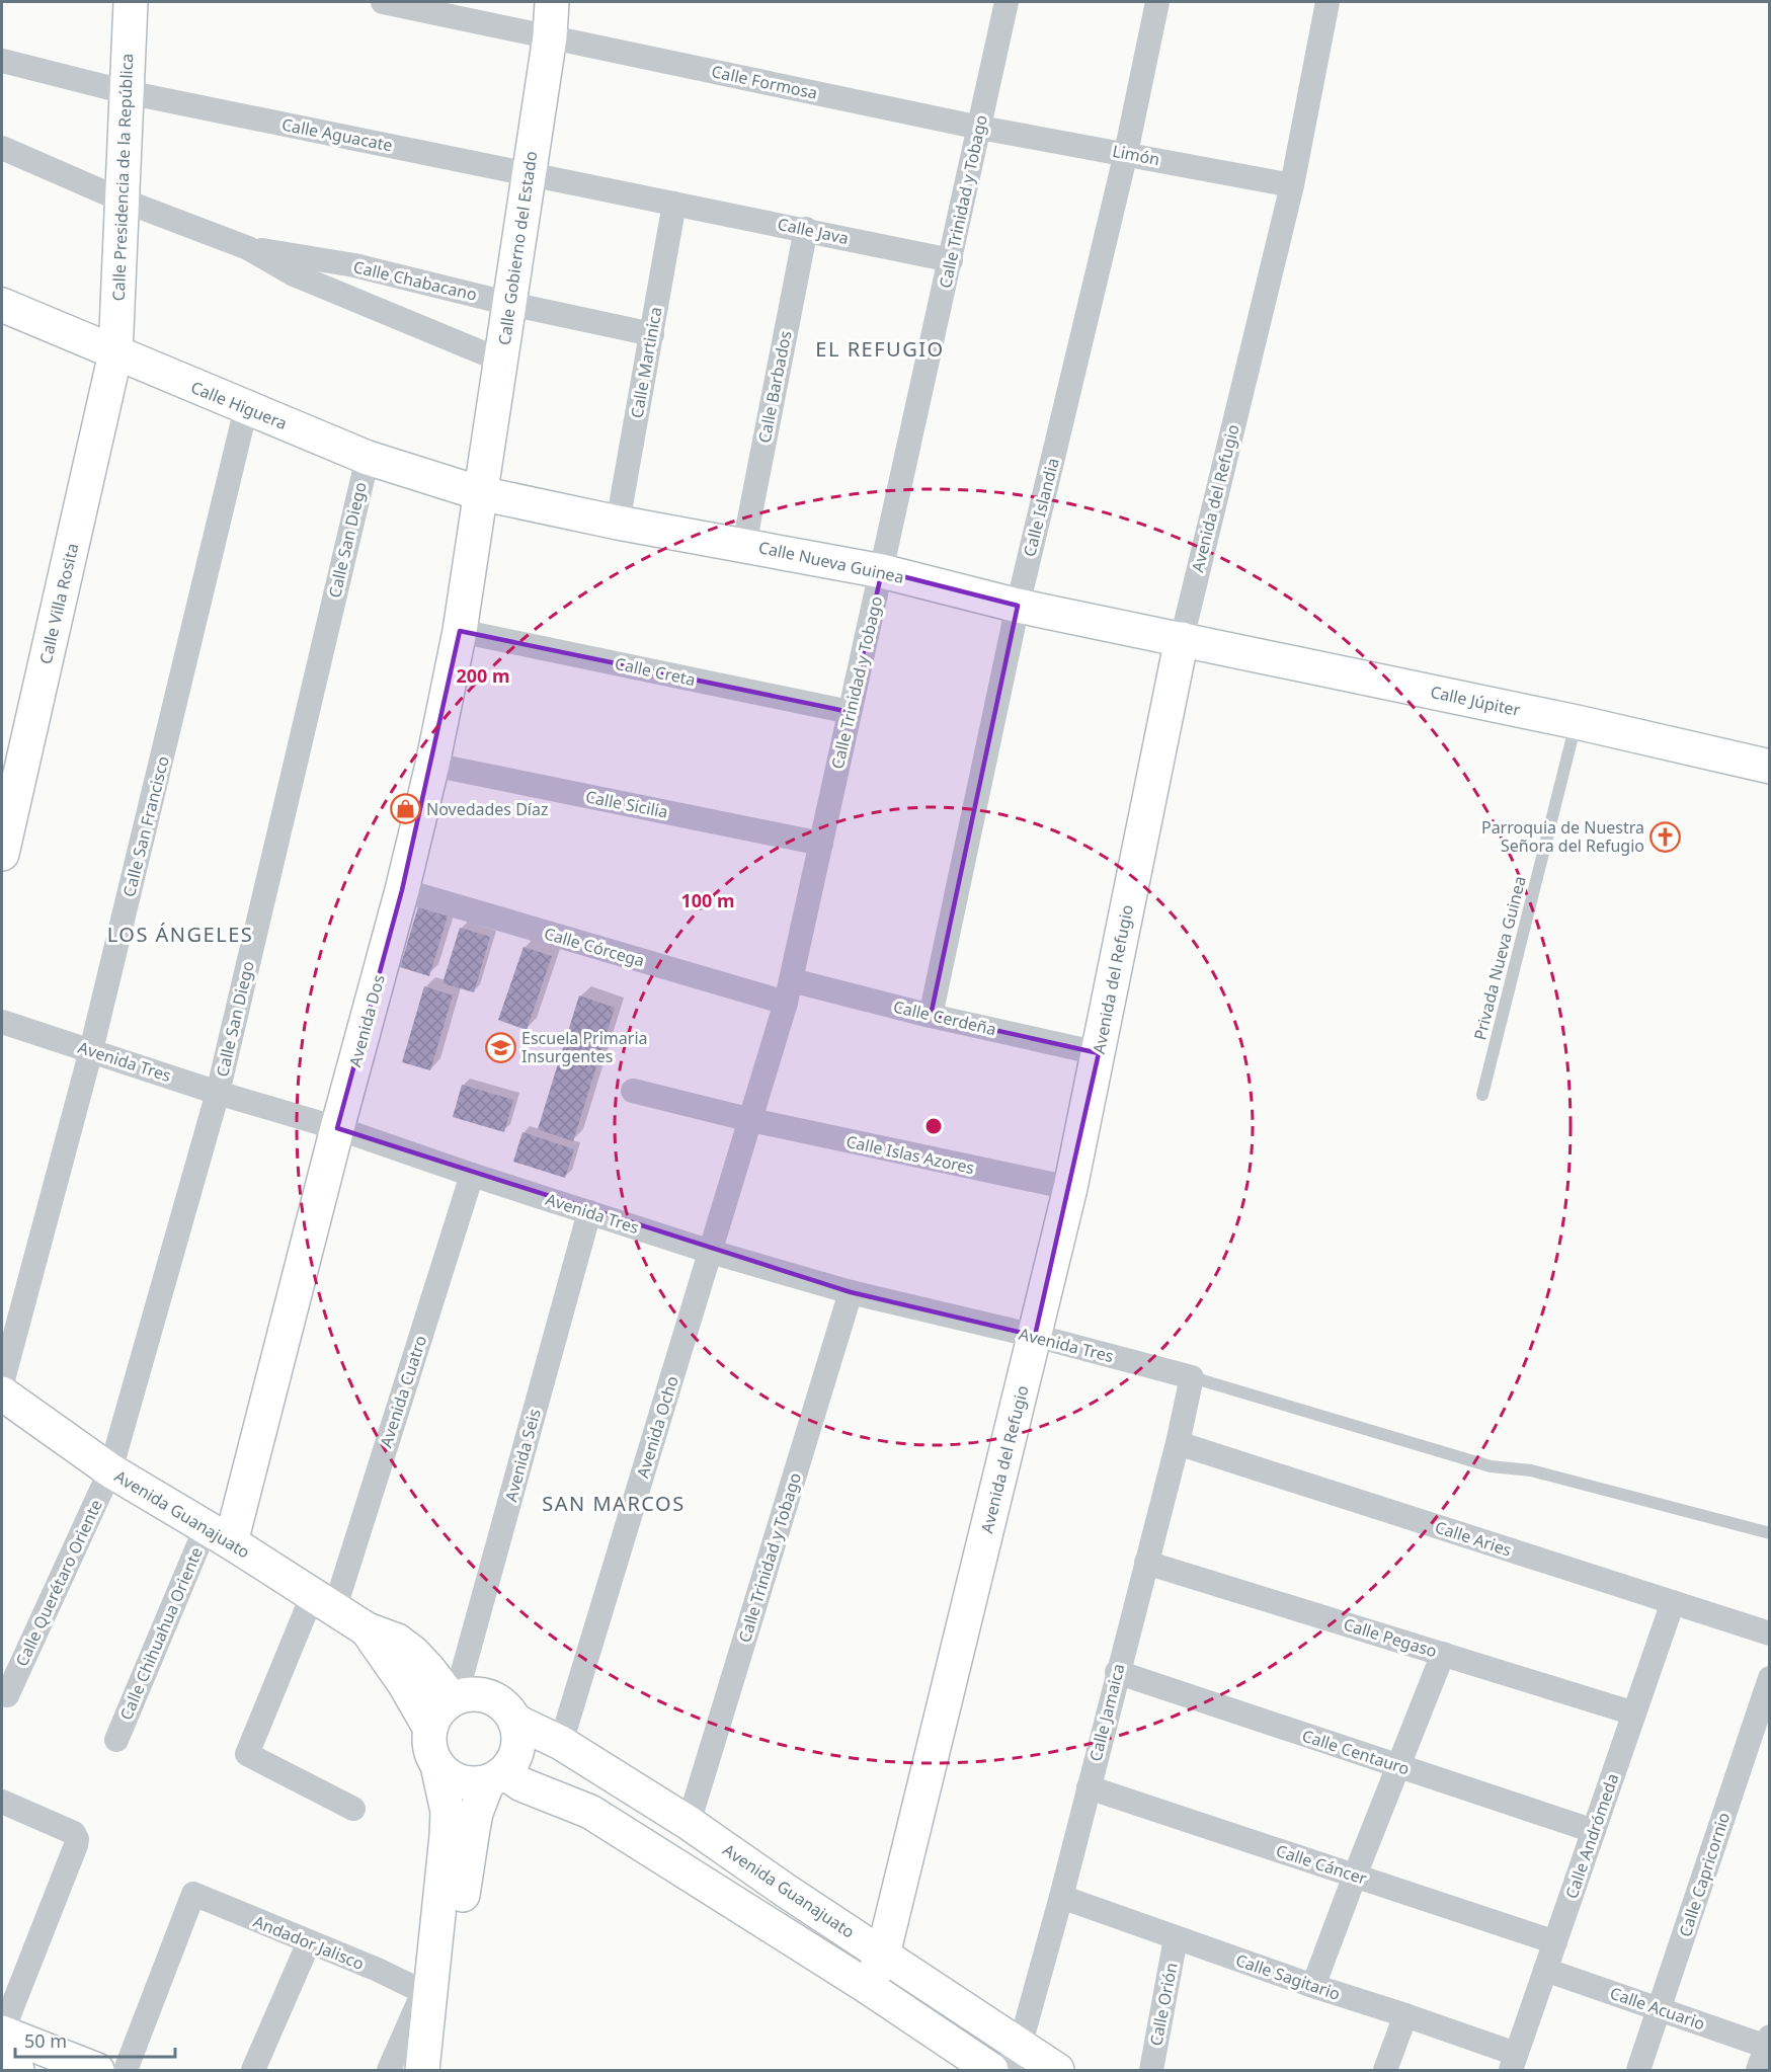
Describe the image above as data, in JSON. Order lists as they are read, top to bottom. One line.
{"streets":{"street":["Calle Formosa","Calle Aguacate","Limón","Calle Presidencia de la República","Calle Trinidad y Tobago","Calle Java","Calle Gobierno del Estado","Calle Chabacano","Calle Martinica","Calle Barbados","Calle Higuera","Avenida del Refugio","Calle Islandia","Calle San Diego","Calle Nueva Guinea","Calle Villa Rosita","Calle Creta","Calle Júpiter","Calle Sicilia","Calle San Francisco","Calle Córcega","Calle Cerdeña","Avenida Dos","Avenida Tres","Calle Islas Azores","Avenida Cuatro","Avenida Ocho","Avenida Seis","Avenida Guanajuato","Calle Aries","Calle Querétaro Oriente","Calle Chihuahua Oriente","Calle Pegaso","Calle Jamaica","Calle Centauro","Calle Andrómeda","Calle Cáncer","Calle Capricornio","Andador Jalisco","Calle Sagitario","Calle Orión","Calle Acuario"],"lane":["Privada Nueva Guinea"]},"crossings":[["Calle Formosa","Limón"],["Calle Formosa","Calle Trinidad y Tobago"],["Calle Formosa","Calle Gobierno del Estado"],["Calle Aguacate","Calle Presidencia de la República"],["Calle Aguacate","Calle Java"],["Calle Aguacate","Calle Gobierno del Estado"],["Calle Aguacate","Calle Martinica"],["Limón","Calle Trinidad y Tobago"],["Limón","Avenida del Refugio"],["Limón","Calle Islandia"],["Calle Presidencia de la República","Calle Chabacano"],["Calle Presidencia de la República","Calle Higuera"],["Calle Presidencia de la República","Calle Villa Rosita"],["Calle Trinidad y Tobago","Calle Java"],["Calle Trinidad y Tobago","Calle Nueva Guinea"],["Calle Trinidad y Tobago","Calle Creta"],["Calle Trinidad y Tobago","Calle Sicilia"],["Calle Trinidad y Tobago","Calle Córcega"],["Calle Trinidad y Tobago","Calle Cerdeña"],["Calle Trinidad y Tobago","Avenida Tres"],["Calle Trinidad y Tobago","Calle Islas Azores"],["Calle Trinidad y Tobago","Avenida Ocho"],["Calle Trinidad y Tobago","Avenida Guanajuato"],["Calle Java","Calle Martinica"],["Calle Java","Calle Barbados"],["Calle Gobierno del Estado","Calle Chabacano"],["Calle Gobierno del Estado","Calle Higuera"],["Calle Gobierno del Estado","Calle Nueva Guinea"],["Calle Gobierno del Estado","Avenida Dos"],["Calle Chabacano","Calle Martinica"],["Calle Martinica","Calle Nueva Guinea"],["Calle Barbados","Calle Nueva Guinea"],["Calle Higuera","Calle San Diego"],["Calle Higuera","Calle Nueva Guinea"],["Calle Higuera","Calle Villa Rosita"],["Calle Higuera","Calle San Francisco"],["Calle Higuera","Avenida Dos"],["Avenida del Refugio","Calle Nueva Guinea"],["Avenida del Refugio","Calle Júpiter"],["Avenida del Refugio","Calle Cerdeña"],["Avenida del Refugio","Avenida Tres"],["Avenida del Refugio","Calle Islas Azores"],["Avenida del Refugio","Avenida Guanajuato"],["Calle Islandia","Calle Nueva Guinea"],["Calle Islandia","Calle Cerdeña"],["Calle San Diego","Avenida Tres"],["Calle San Diego","Avenida Guanajuato"],["Calle San Diego","Calle Querétaro Oriente"],["Calle Nueva Guinea","Calle Júpiter"],["Calle Nueva Guinea","Avenida Dos"],["Calle Creta","Avenida Dos"],["Calle Júpiter","Privada Nueva Guinea"],["Calle Sicilia","Avenida Dos"],["Calle San Francisco","Avenida Tres"],["Calle Córcega","Calle Cerdeña"],["Calle Córcega","Avenida Dos"],["Avenida Dos","Avenida Tres"],["Avenida Dos","Avenida Guanajuato"],["Avenida Dos","Calle Chihuahua Oriente"],["Avenida Tres","Avenida Cuatro"],["Avenida Tres","Avenida Ocho"],["Avenida Tres","Avenida Seis"],["Avenida Tres","Calle Jamaica"],["Avenida Cuatro","Avenida Guanajuato"],["Avenida Ocho","Avenida Guanajuato"],["Avenida Seis","Avenida Guanajuato"],["Avenida Guanajuato","Calle Querétaro Oriente"],["Avenida Guanajuato","Calle Chihuahua Oriente"],["Avenida Guanajuato","Calle Jamaica"],["Calle Aries","Calle Jamaica"],["Calle Aries","Calle Andrómeda"],["Calle Pegaso","Calle Jamaica"],["Calle Pegaso","Calle Andrómeda"],["Calle Jamaica","Calle Centauro"],["Calle Jamaica","Calle Cáncer"],["Calle Jamaica","Calle Sagitario"],["Calle Centauro","Calle Andrómeda"],["Calle Andrómeda","Calle Cáncer"],["Calle Andrómeda","Calle Sagitario"],["Calle Andrómeda","Calle Acuario"],["Calle Capricornio","Calle Acuario"],["Calle Sagitario","Calle Orión"]],"districts":["EL REFUGIO","LOS ÁNGELES","SAN MARCOS"],"places":{"shop":["Novedades Díaz"],"church":["Parroquia de Nuestra Señora del Refugio"],"school or university":["Escuela Primaria Insurgentes"]},"scale_bar":"50 m","rings":["200 m","100 m"]}
